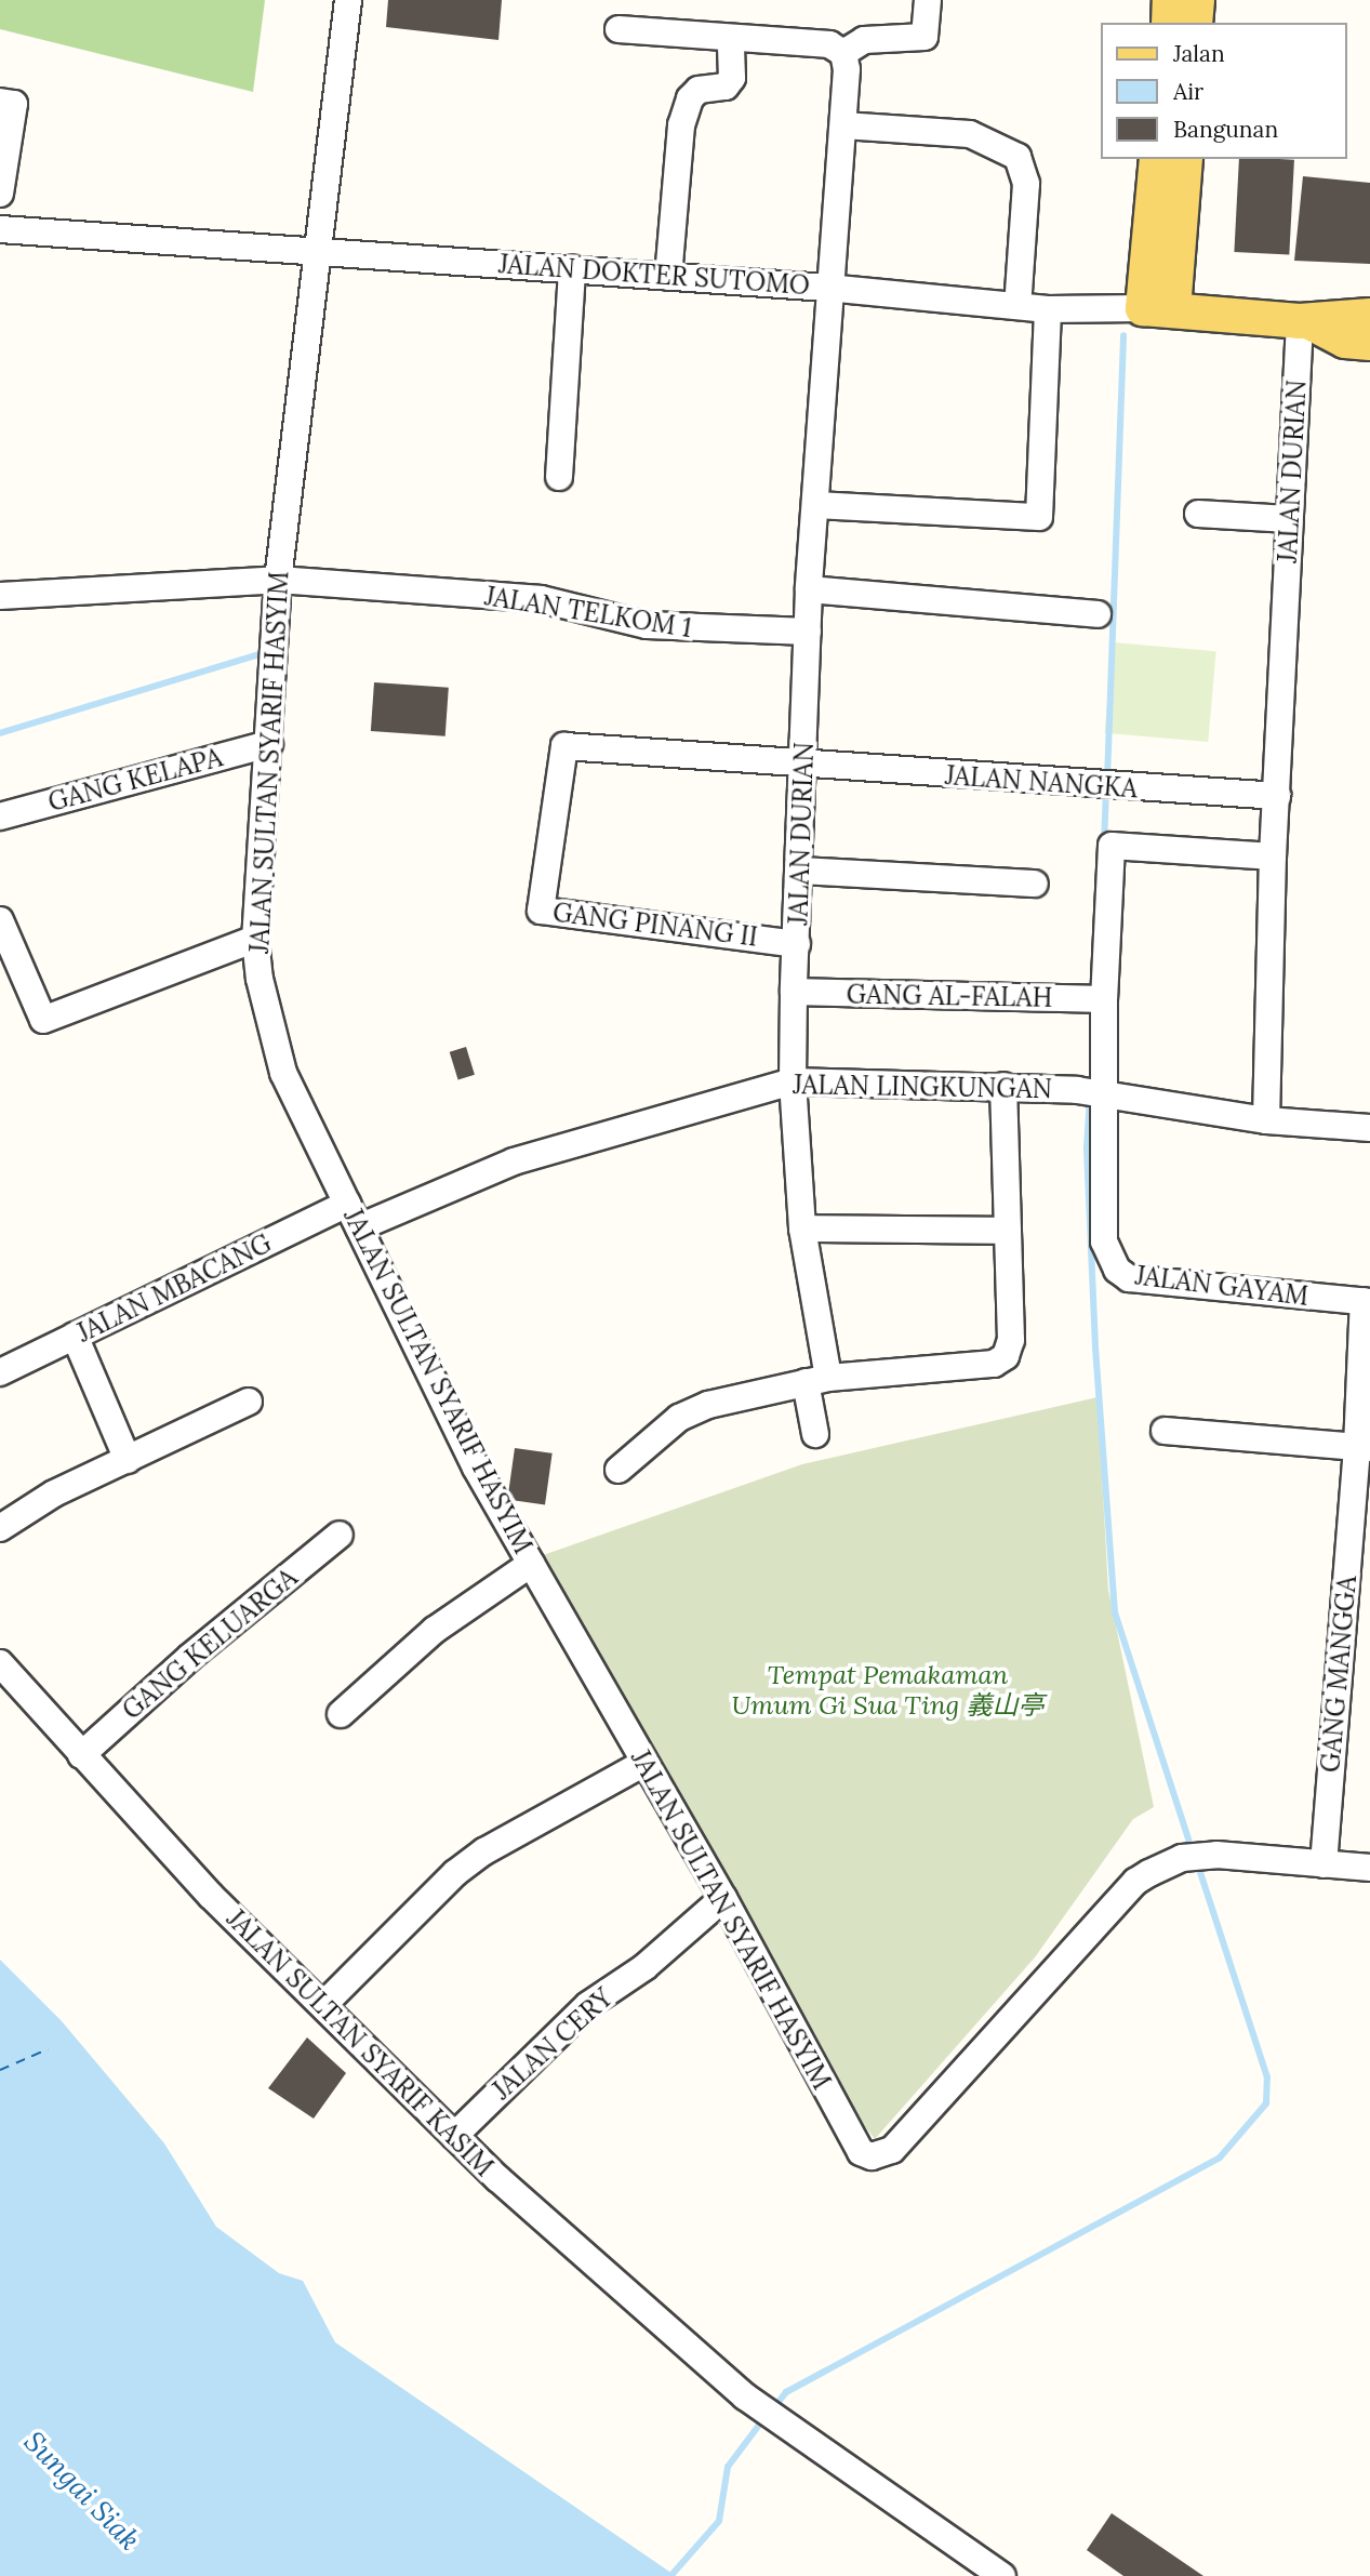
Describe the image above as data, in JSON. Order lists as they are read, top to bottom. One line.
{"streets":{"main road":["JALAN DOKTER SUTOMO"],"street":["JALAN DURIAN","JALAN TELKOM 1","JALAN SULTAN SYARIF HASYIM","GANG KELAPA","JALAN NANGKA","GANG PINANG II","GANG AL-FALAH","JALAN LINGKUNGAN","JALAN GAYAM","JALAN MBACANG","GANG KELUARGA","GANG MANGGA","JALAN SULTAN SYARIF KASIM","JALAN CERY"]},"crossings":[["JALAN DOKTER SUTOMO","JALAN DURIAN"],["JALAN DOKTER SUTOMO","JALAN SULTAN SYARIF HASYIM"],["JALAN DURIAN","JALAN TELKOM 1"],["JALAN DURIAN","JALAN NANGKA"],["JALAN DURIAN","GANG PINANG II"],["JALAN DURIAN","GANG AL-FALAH"],["JALAN DURIAN","JALAN LINGKUNGAN"],["JALAN DURIAN","JALAN GAYAM"],["JALAN TELKOM 1","JALAN SULTAN SYARIF HASYIM"],["JALAN SULTAN SYARIF HASYIM","GANG KELAPA"],["JALAN SULTAN SYARIF HASYIM","JALAN LINGKUNGAN"],["JALAN SULTAN SYARIF HASYIM","JALAN MBACANG"],["JALAN SULTAN SYARIF HASYIM","GANG MANGGA"],["JALAN SULTAN SYARIF HASYIM","JALAN CERY"],["JALAN NANGKA","GANG PINANG II"],["GANG AL-FALAH","JALAN GAYAM"],["JALAN LINGKUNGAN","JALAN GAYAM"],["JALAN LINGKUNGAN","JALAN MBACANG"],["JALAN GAYAM","GANG MANGGA"],["GANG KELUARGA","JALAN SULTAN SYARIF KASIM"],["JALAN SULTAN SYARIF KASIM","JALAN CERY"]],"water":["Sungai Siak"],"parks":["Tempat Pemakaman Umum Gi Sua Ting 義山亭"],"legend":["Jalan","Air","Bangunan"]}
